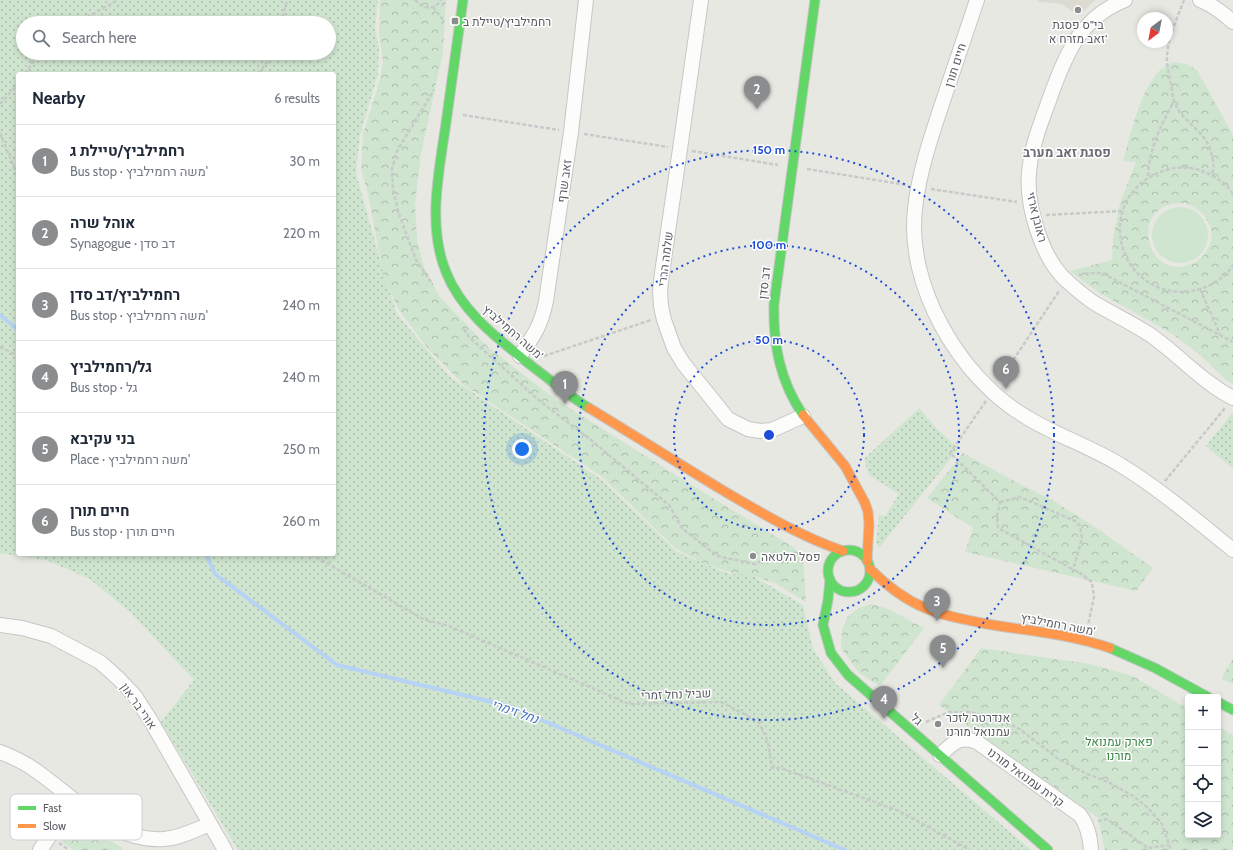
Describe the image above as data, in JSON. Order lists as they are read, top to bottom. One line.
{"streets":{"street":["חיים תורן","זאב שרף","ראובן ארזי","שלמה הררי","דב סדן","משה רחמילביץ'","אורי בר און","גל","קרית עמנואל מורנו"],"path":["שביל נחל זמרי"]},"crossings":[["זאב שרף","משה רחמילביץ'"],["שלמה הררי","דב סדן"],["דב סדן","משה רחמילביץ'"],["דב סדן","גל"],["משה רחמילביץ'","גל"],["גל","קרית עמנואל מורנו"]],"districts":["פסגת זאב מערב"],"water":["נחל זימרי"],"parks":["פארק עמנואל מורנו"],"places":{"other":["בי\"ס פסגת זאב מזרח א'","פסל הלטאה","אנדרטה לזכר עמנואל מורנו"],"transit":["רחמילביץ/טיילת ב"]},"legend":["Fast","Slow"],"north":"bottom left","page":{"search":"Search here","heading":["Nearby","6 results"],"pins":["2","6","1","3","5","4"],"list":[{"mark":"1","name":"רחמילביץ/טיילת ג","note":"Bus stop · משה רחמילביץ'","value":"30 m"},{"mark":"2","name":"אוהל שרה","note":"Synagogue · דב סדן","value":"220 m"},{"mark":"3","name":"רחמילביץ/דב סדן","note":"Bus stop · משה רחמילביץ'","value":"240 m"},{"mark":"4","name":"גל/רחמילביץ","note":"Bus stop · גל","value":"240 m"},{"mark":"5","name":"בני עקיבא","note":"Place · משה רחמילביץ'","value":"250 m"},{"mark":"6","name":"חיים תורן","note":"Bus stop · חיים תורן","value":"260 m"}],"map_buttons":["+","−"]},"rings":["150 m","100 m","50 m"]}
